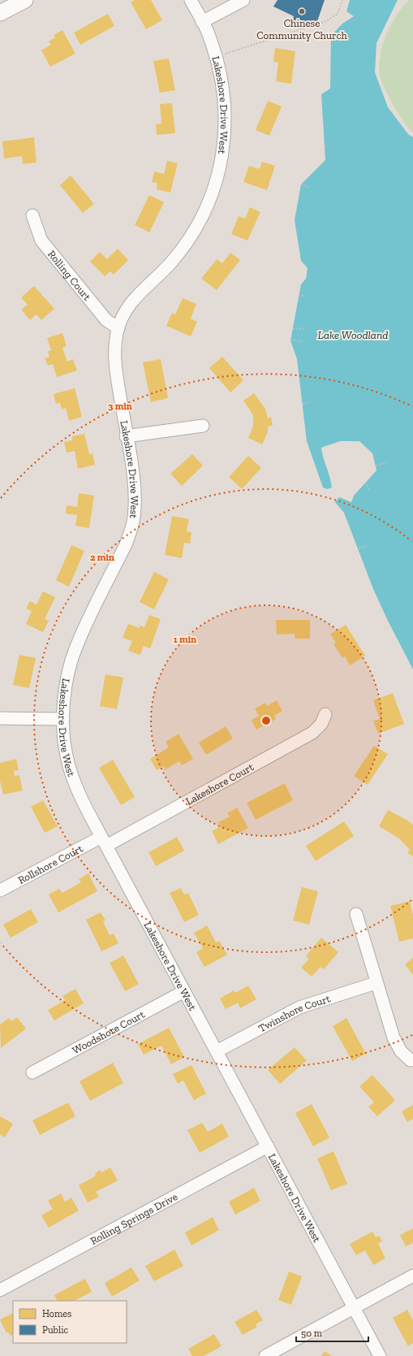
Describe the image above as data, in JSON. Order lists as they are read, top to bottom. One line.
{"streets":{"street":["Lakeshore Drive West","Rolling Court","Lakeshore Court","Rollshore Court","Twinshore Court","Woodshore Court","Rolling Springs Drive"]},"crossings":[["Lakeshore Drive West","Rolling Court"],["Lakeshore Drive West","Lakeshore Court"],["Lakeshore Drive West","Rollshore Court"],["Lakeshore Drive West","Twinshore Court"],["Lakeshore Drive West","Woodshore Court"],["Lakeshore Drive West","Rolling Springs Drive"],["Lakeshore Court","Rollshore Court"]],"water":["Lake Woodland"],"places":["Chinese Community Church"],"legend":["Homes","Public"],"scale_bar":"50 m","rings":["3 min","2 min","1 min"]}
